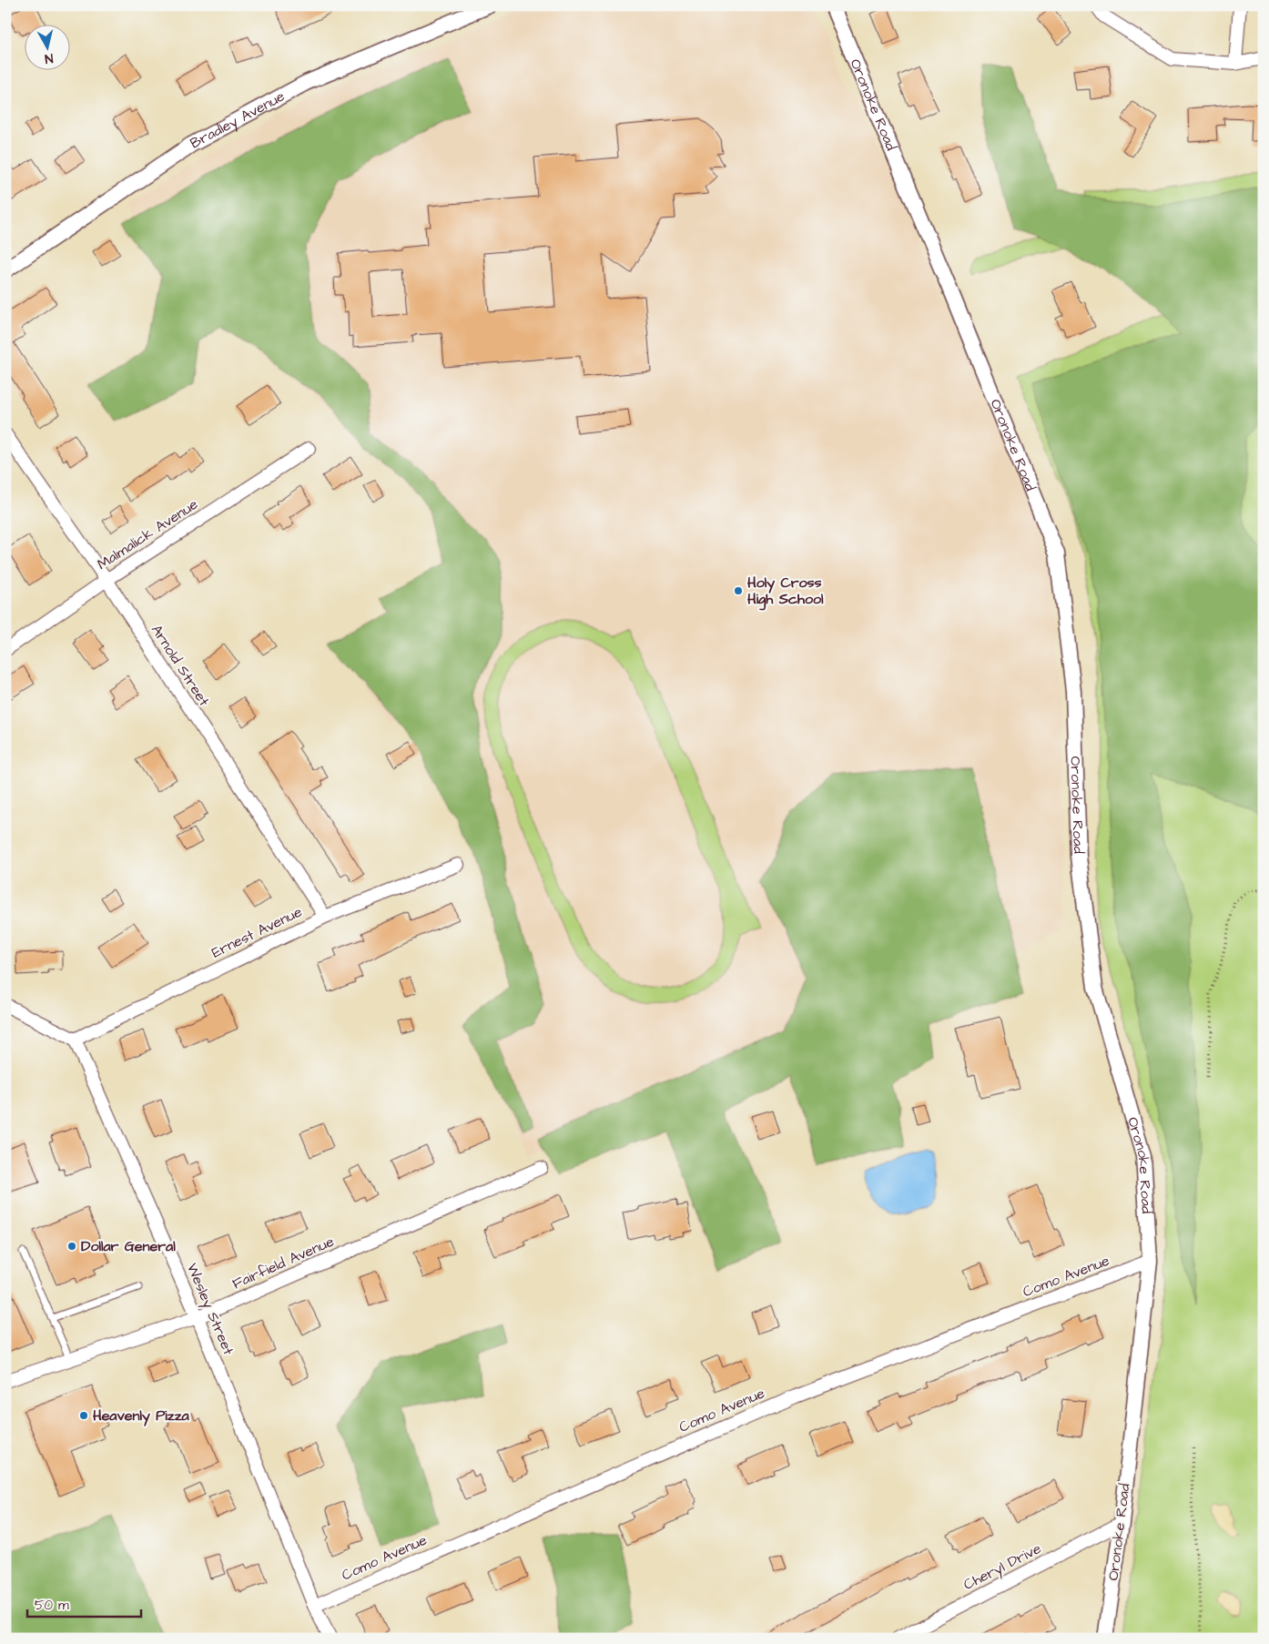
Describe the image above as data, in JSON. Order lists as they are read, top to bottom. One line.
{"streets":{"street":["Oronoke Road","Bradley Avenue","Malmalick Avenue","Arnold Street","Ernest Avenue","Fairfield Avenue","Como Avenue","Wesley Street","Cheryl Drive"]},"crossings":[["Oronoke Road","Como Avenue"],["Oronoke Road","Cheryl Drive"],["Malmalick Avenue","Arnold Street"],["Arnold Street","Ernest Avenue"],["Ernest Avenue","Wesley Street"],["Fairfield Avenue","Wesley Street"],["Como Avenue","Wesley Street"]],"places":["Holy Cross High School","Dollar General","Heavenly Pizza"],"scale_bar":"50 m","north":"bottom"}
